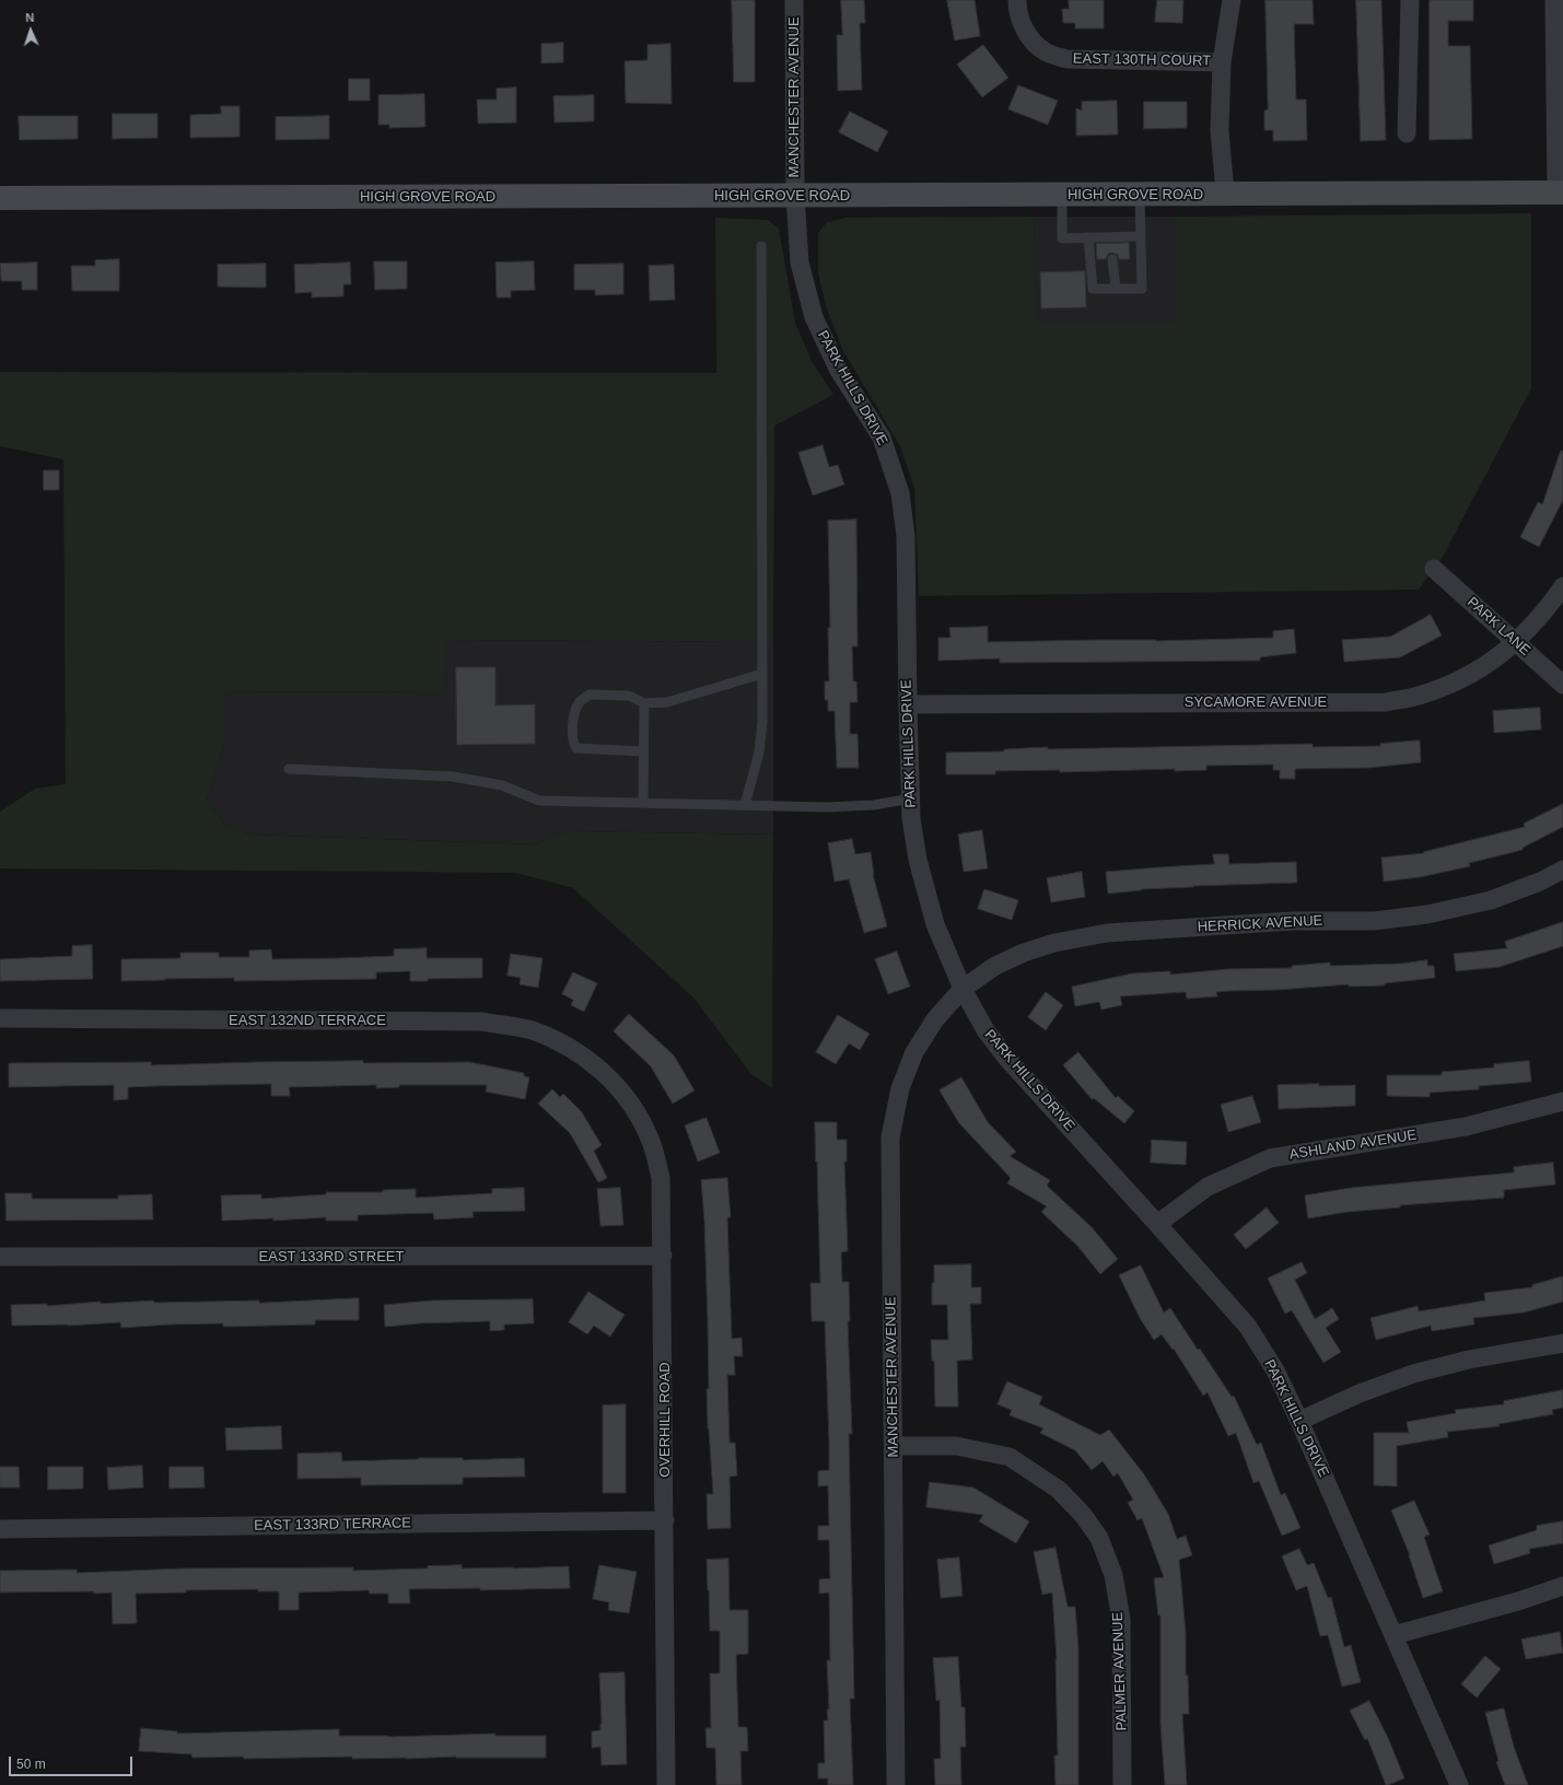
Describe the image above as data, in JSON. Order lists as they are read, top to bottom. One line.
{"streets":{"main road":["HIGH GROVE ROAD"],"street":["EAST 130TH COURT","MANCHESTER AVENUE","PARK HILLS DRIVE","PARK LANE","SYCAMORE AVENUE","HERRICK AVENUE","EAST 132ND TERRACE","ASHLAND AVENUE","EAST 133RD STREET","OVERHILL ROAD","EAST 133RD TERRACE","PALMER AVENUE"]},"crossings":[["MANCHESTER AVENUE","HIGH GROVE ROAD"],["MANCHESTER AVENUE","PARK HILLS DRIVE"],["MANCHESTER AVENUE","HERRICK AVENUE"],["MANCHESTER AVENUE","PALMER AVENUE"],["HIGH GROVE ROAD","PARK HILLS DRIVE"],["PARK HILLS DRIVE","SYCAMORE AVENUE"],["PARK HILLS DRIVE","HERRICK AVENUE"],["PARK HILLS DRIVE","ASHLAND AVENUE"],["PARK LANE","SYCAMORE AVENUE"],["EAST 132ND TERRACE","OVERHILL ROAD"],["EAST 133RD STREET","OVERHILL ROAD"],["OVERHILL ROAD","EAST 133RD TERRACE"]],"scale_bar":"50 m","north":"top"}
